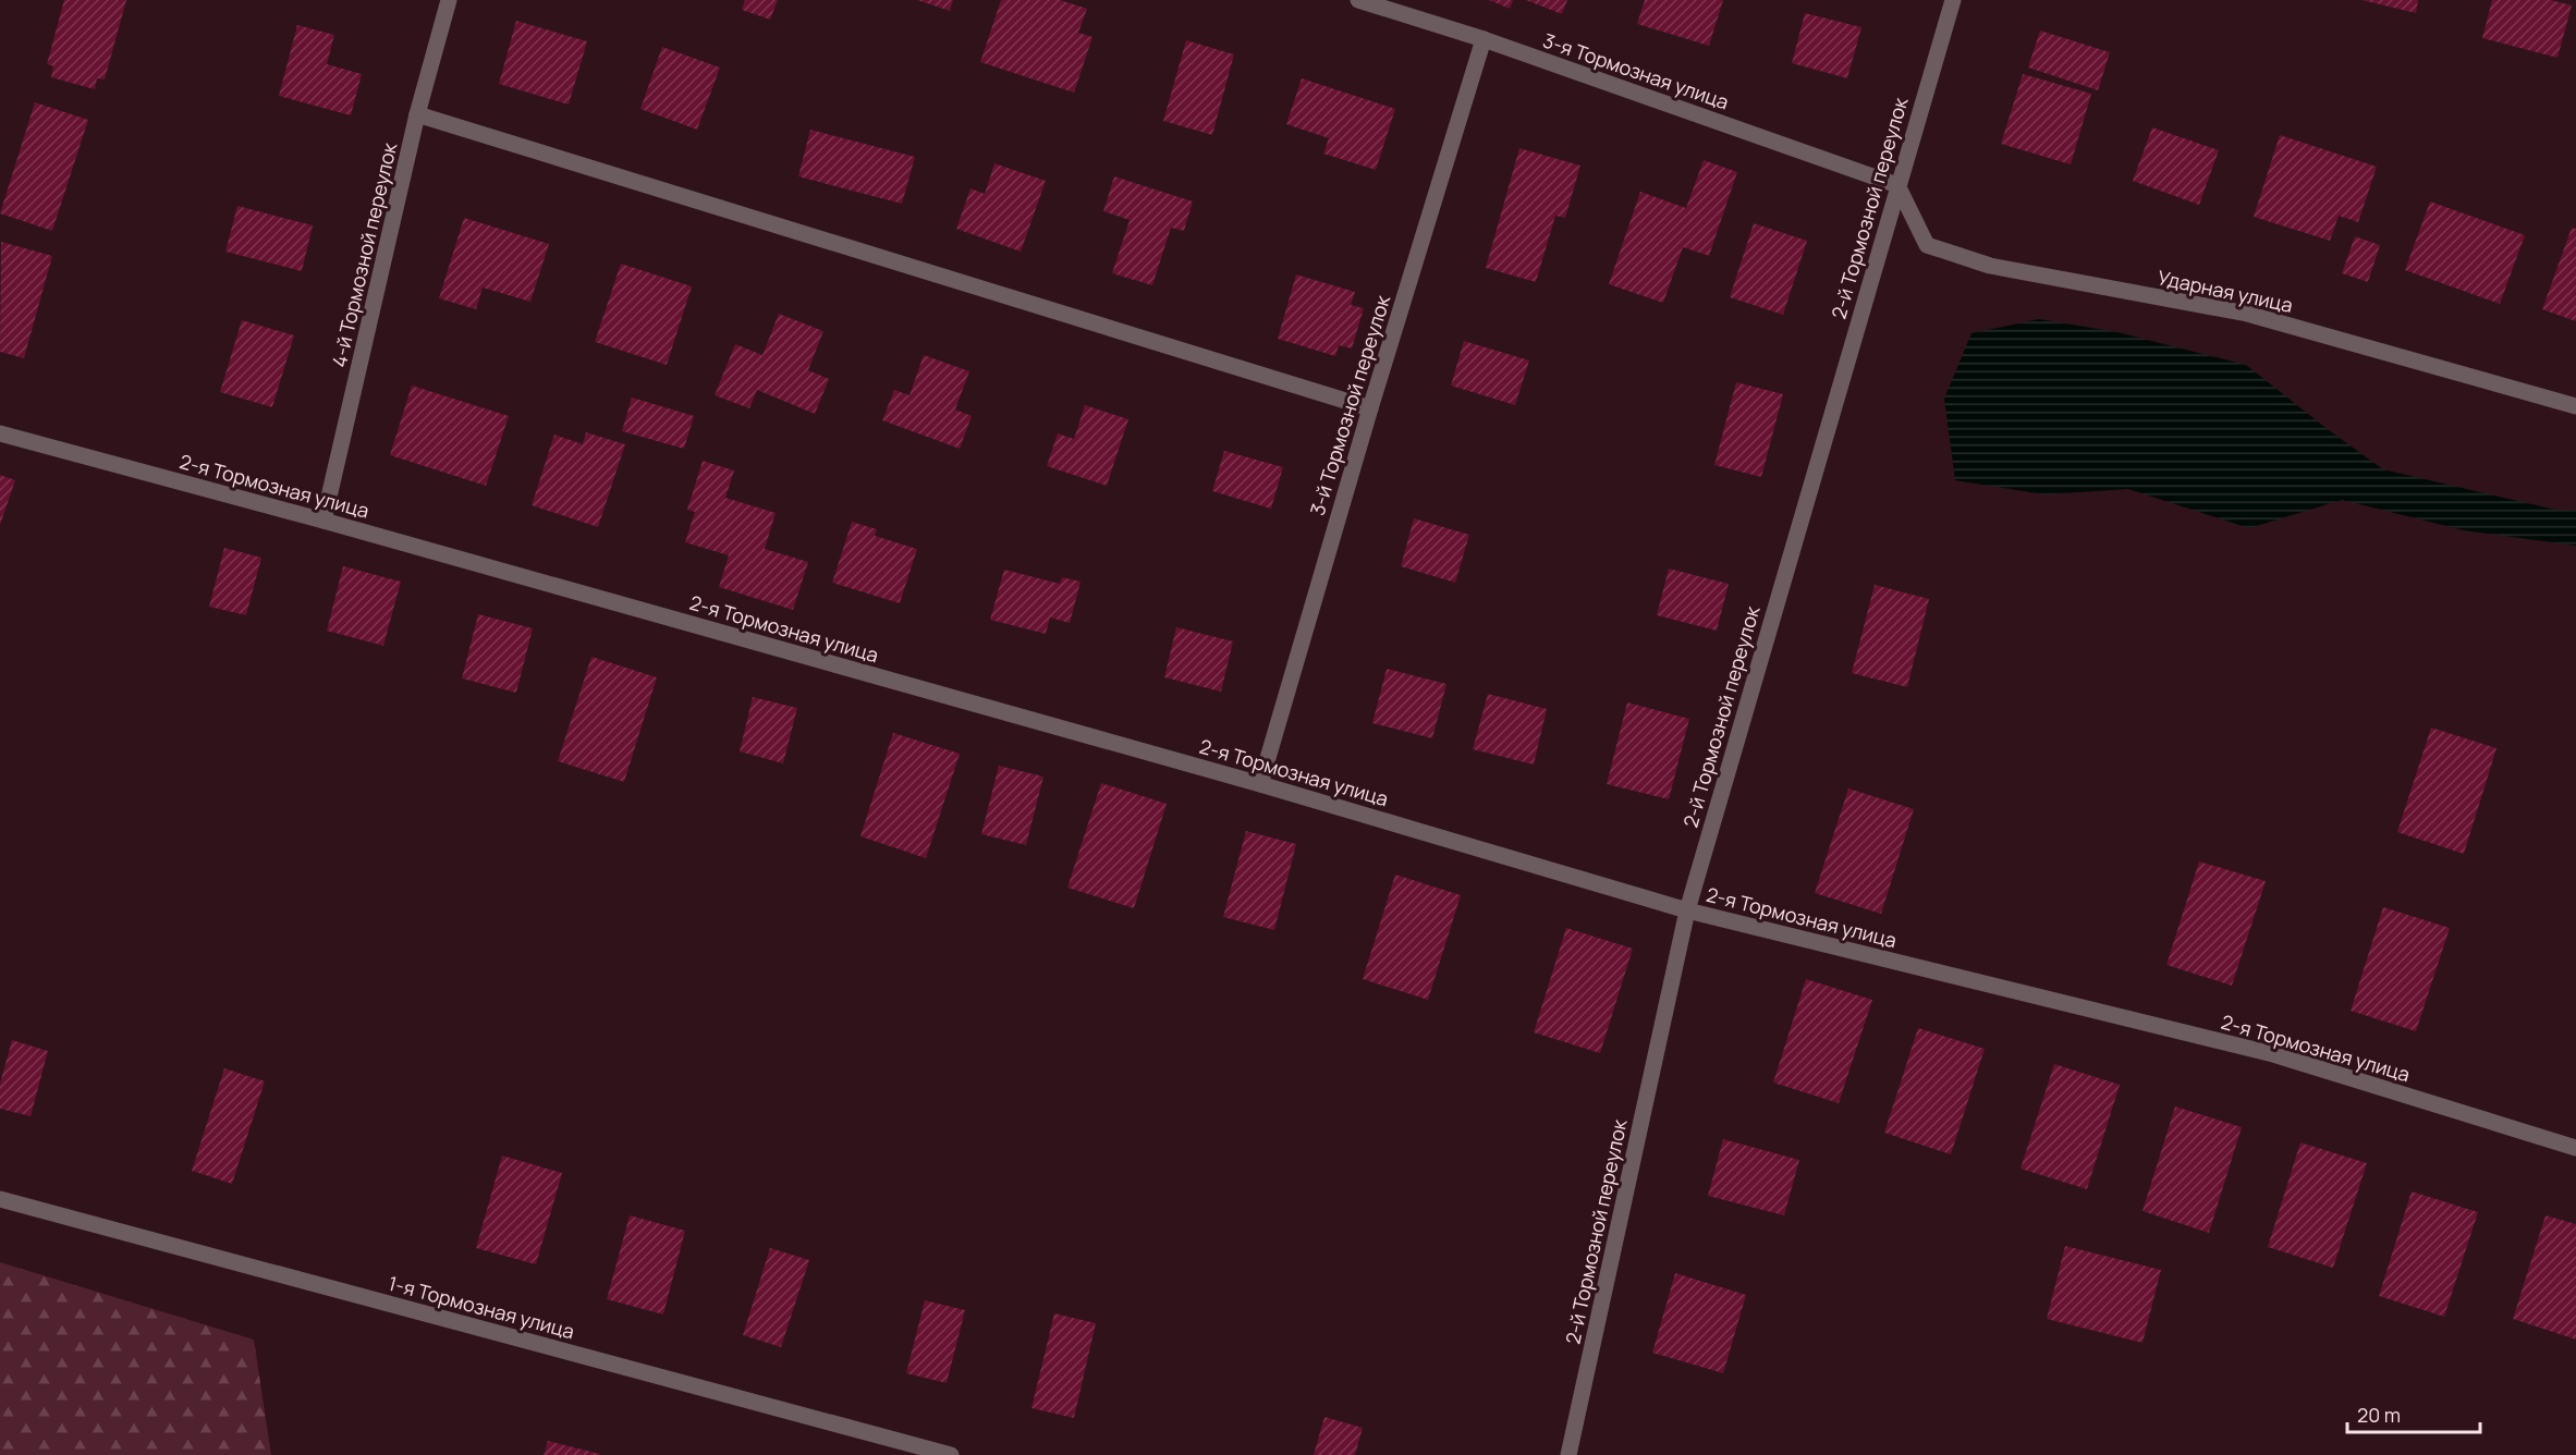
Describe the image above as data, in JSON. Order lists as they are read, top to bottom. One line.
{"streets":{"street":["3-я Тормозная улица","2-й Тормозной переулок","4-й Тормозной переулок","Ударная улица","3-й Тормозной переулок","2-я Тормозная улица","1-я Тормозная улица"]},"crossings":[["3-я Тормозная улица","2-й Тормозной переулок"],["3-я Тормозная улица","Ударная улица"],["3-я Тормозная улица","3-й Тормозной переулок"],["2-й Тормозной переулок","Ударная улица"],["2-й Тормозной переулок","2-я Тормозная улица"],["4-й Тормозной переулок","2-я Тормозная улица"],["3-й Тормозной переулок","2-я Тормозная улица"]],"scale_bar":"20 m"}
